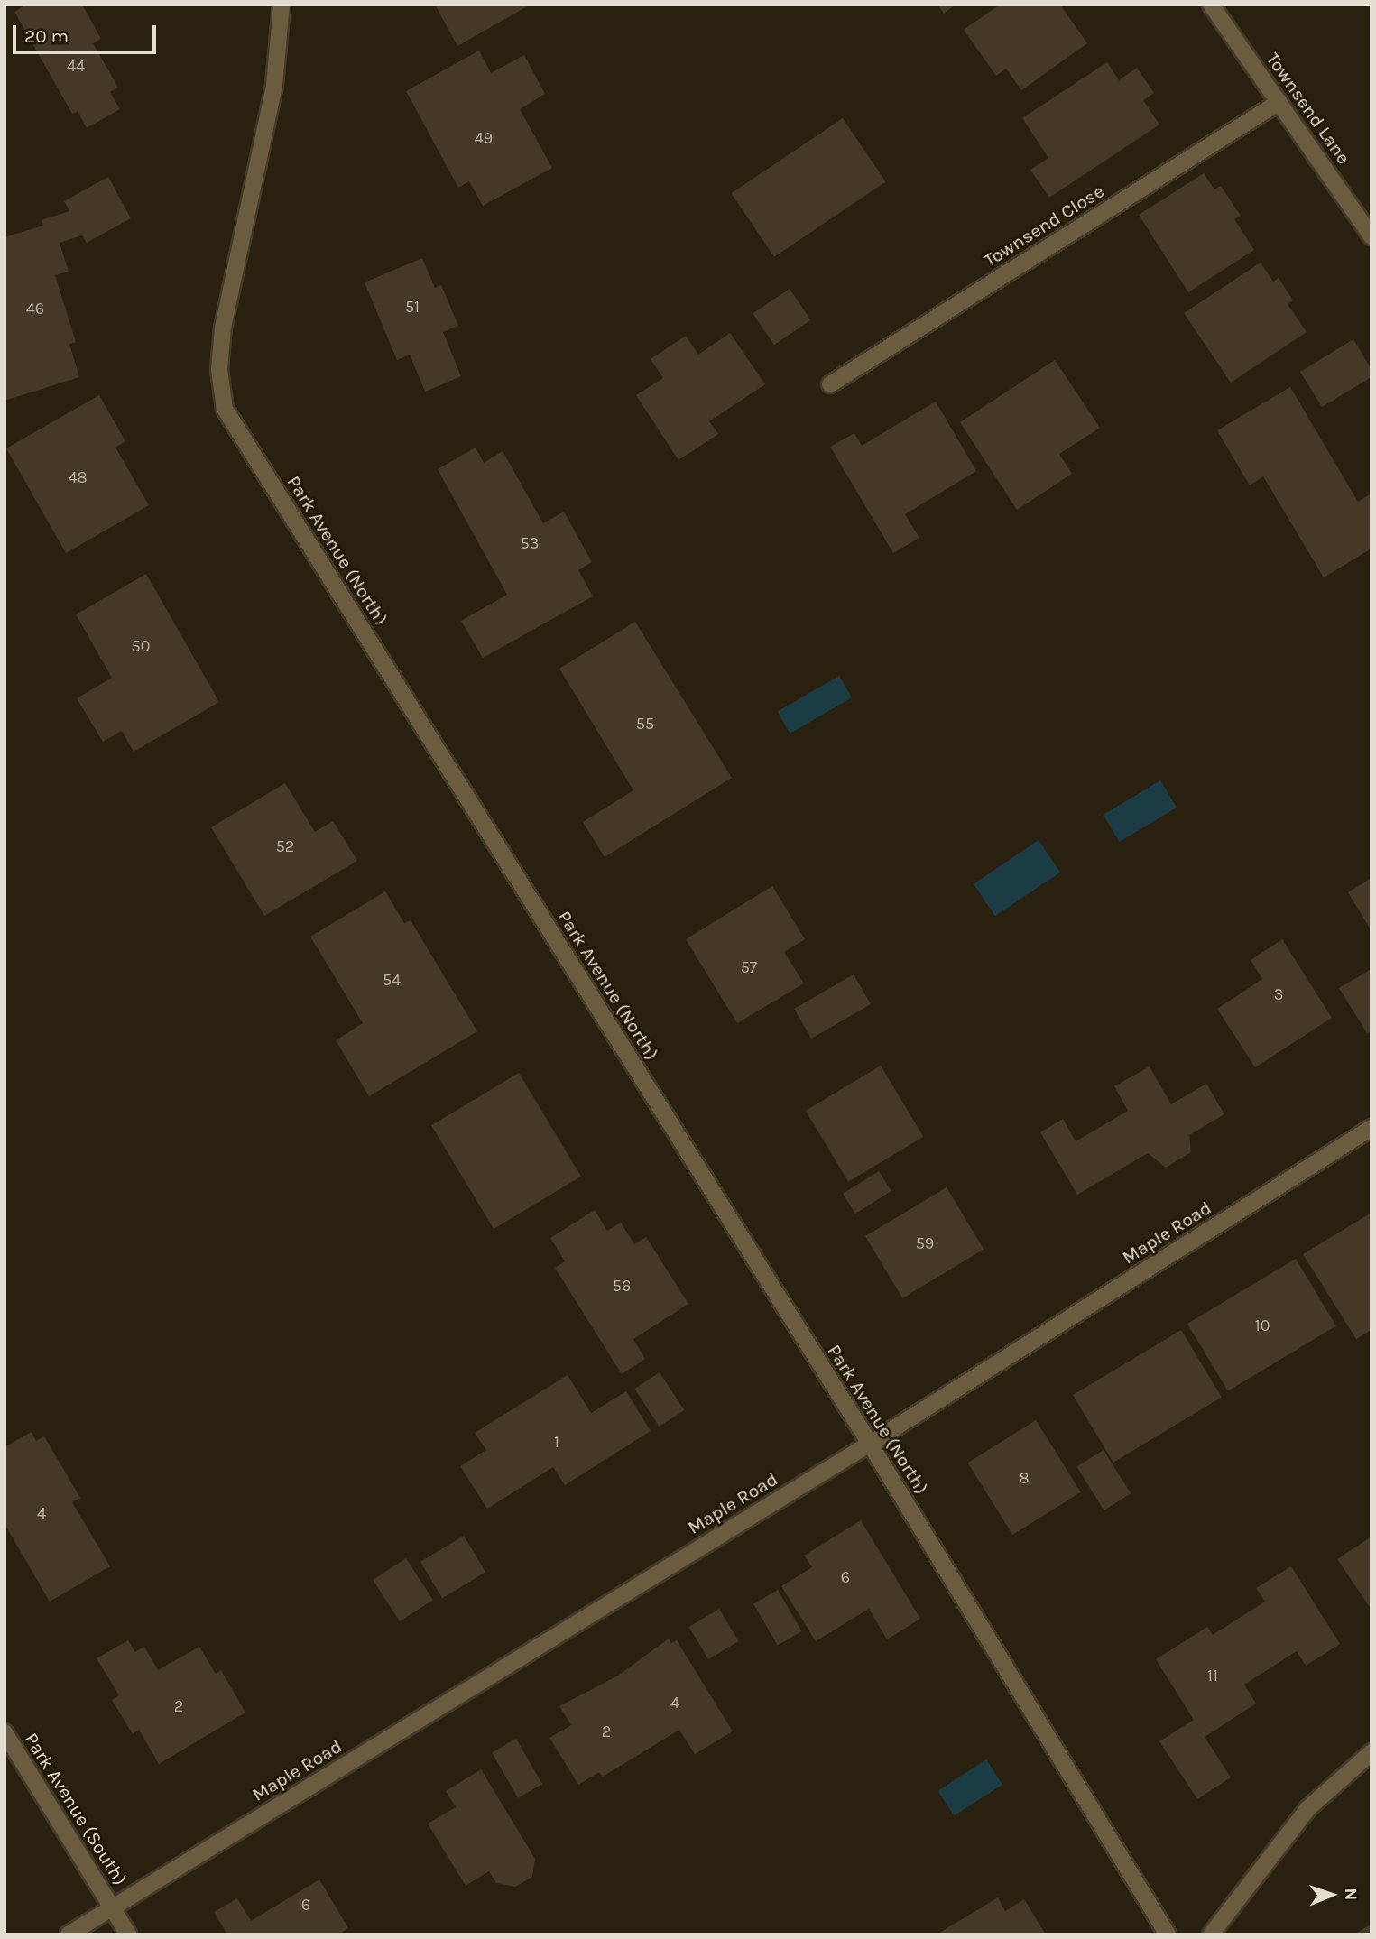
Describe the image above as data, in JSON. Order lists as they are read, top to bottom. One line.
{"streets":{"street":["Townsend Lane","Townsend Close","Park Avenue (North)","Maple Road","Park Avenue (South)"]},"crossings":[["Townsend Lane","Townsend Close"],["Park Avenue (North)","Maple Road"],["Maple Road","Park Avenue (South)"]],"house_numbers":["44","49","51","46","48","53","50","55","52","57","54","3","59","56","10","1","8","4","6","11","4","2","2","6"],"scale_bar":"20 m","north":"right"}
